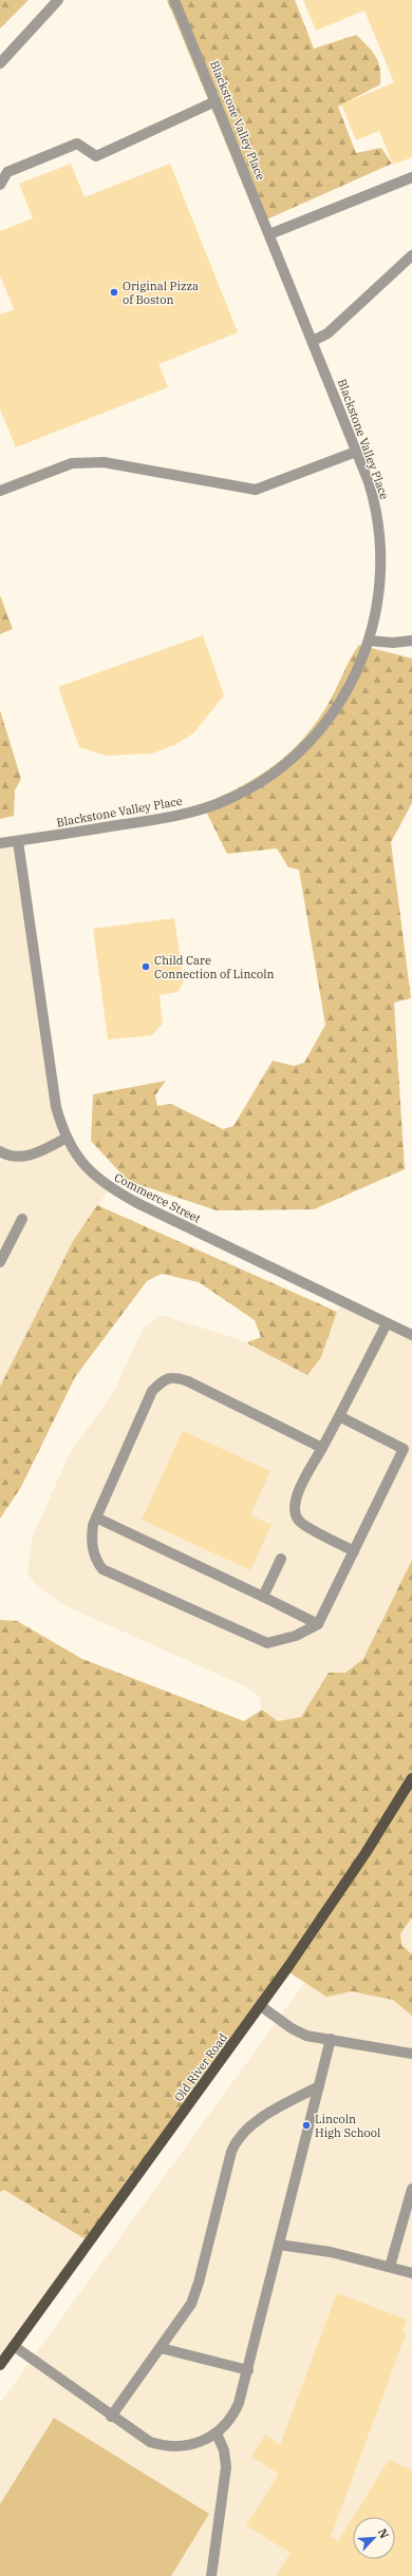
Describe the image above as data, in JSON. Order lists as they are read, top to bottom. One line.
{"streets":{"main road":["Old River Road"],"street":["Blackstone Valley Place","Commerce Street"]},"crossings":[["Blackstone Valley Place","Commerce Street"]],"places":["Original Pizza of Boston","Child Care Connection of Lincoln","Lincoln High School"],"north":"top right"}
